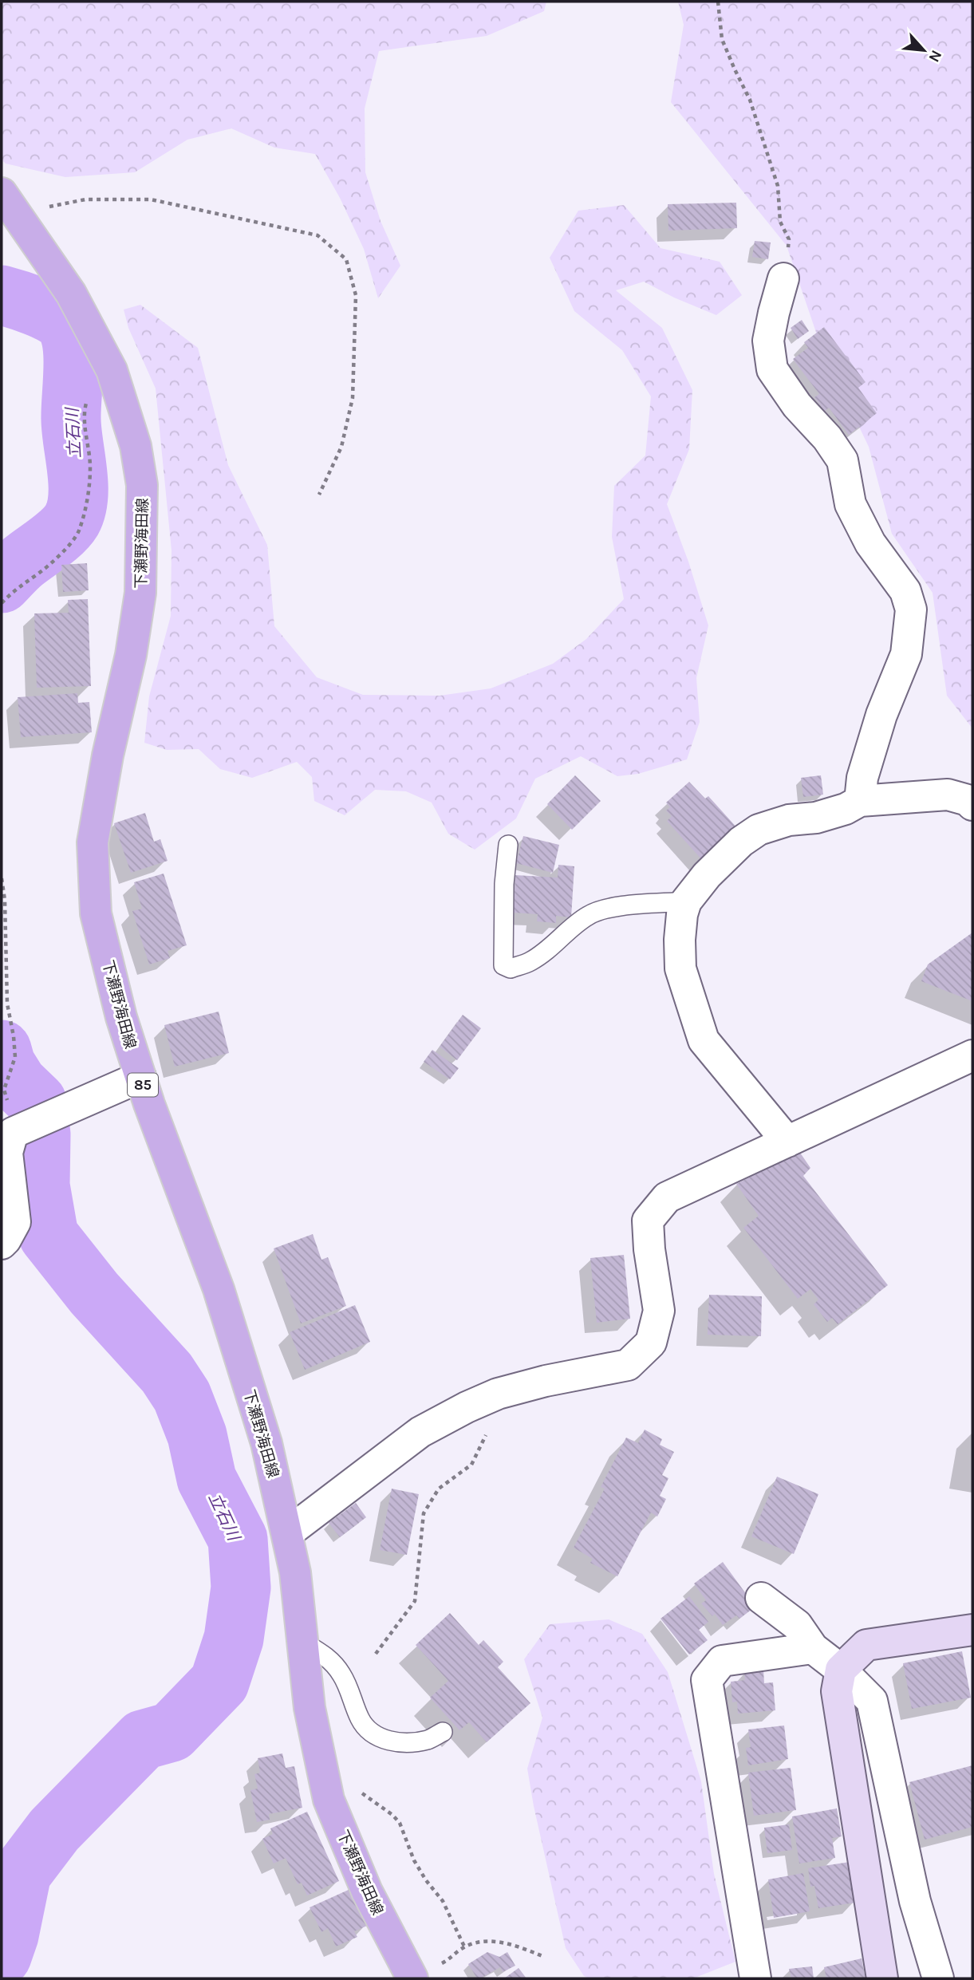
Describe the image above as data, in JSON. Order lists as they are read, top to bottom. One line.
{"streets":{"main road":["下瀬野海田線","85"]},"water":["立石川"],"north":"bottom right"}
